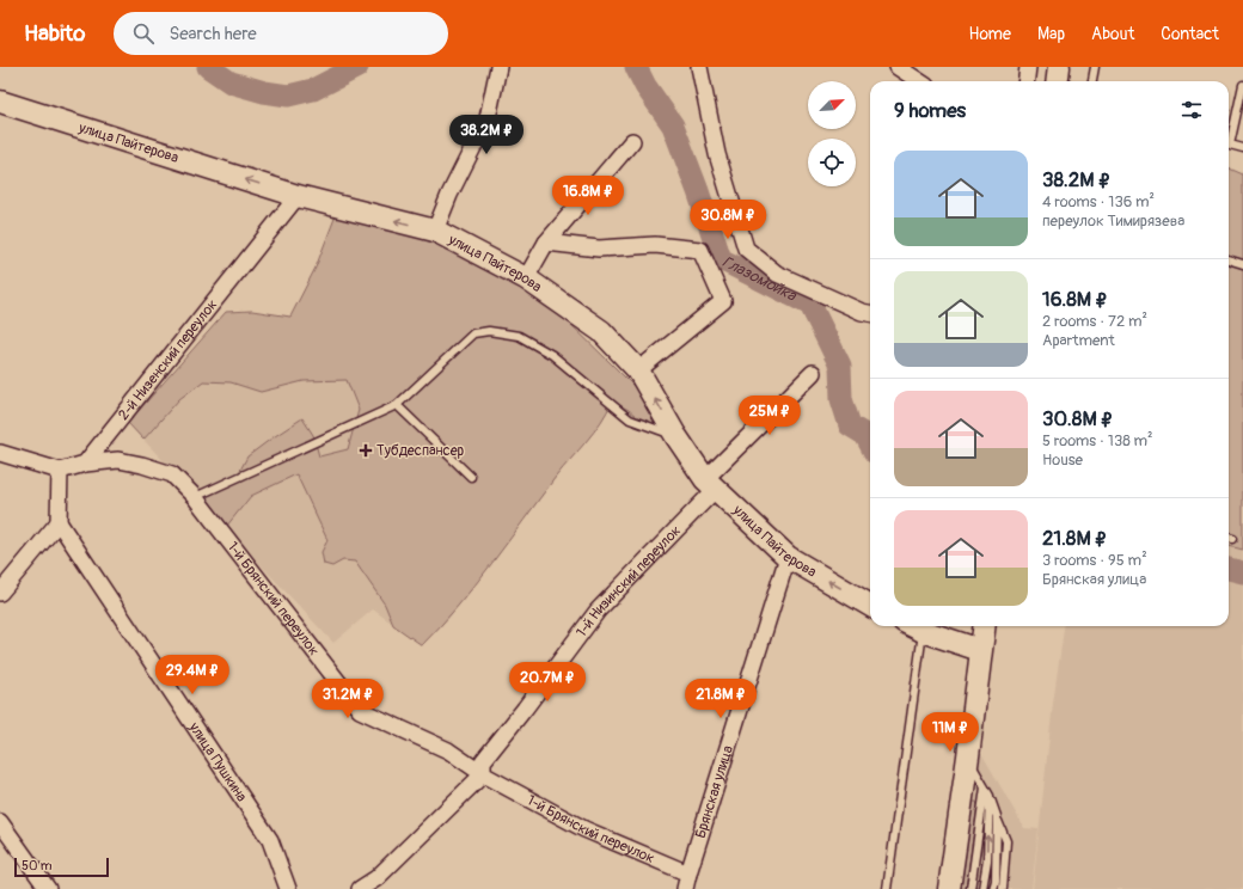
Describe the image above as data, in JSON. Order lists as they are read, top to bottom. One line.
{"streets":{"main road":["улица Пайтерова"],"street":["2-й Низенский переулок","1-й Низинский переулок","1-й Брянский переулок","улица Пушкина","Брянская улица"]},"crossings":[["улица Пайтерова","2-й Низенский переулок"],["улица Пайтерова","1-й Низинский переулок"],["улица Пайтерова","Брянская улица"],["2-й Низенский переулок","1-й Брянский переулок"],["1-й Низинский переулок","1-й Брянский переулок"],["1-й Брянский переулок","Брянская улица"]],"one_way":["улица Пайтерова"],"water":["Глазомойка"],"places":{"health":["Тубдеспансер"]},"scale_bar":"50 m","north":"top right","page":{"header":"Habito","search":"Search here","nav":["Home","Map","About","Contact"],"heading":"9 homes","price":["38.2M ₽","16.8M ₽","30.8M ₽","25M ₽","29.4M ₽","20.7M ₽","31.2M ₽","21.8M ₽","11M ₽"],"list":[{"name":"38.2M ₽","note":"4 rooms · 136 m² · переулок Тимирязева"},{"name":"16.8M ₽","note":"2 rooms · 72 m² · Apartment"},{"name":"30.8M ₽","note":"5 rooms · 138 m² · House"},{"name":"21.8M ₽","note":"3 rooms · 95 m² · Брянская улица"}],"scale":"50 m"}}
